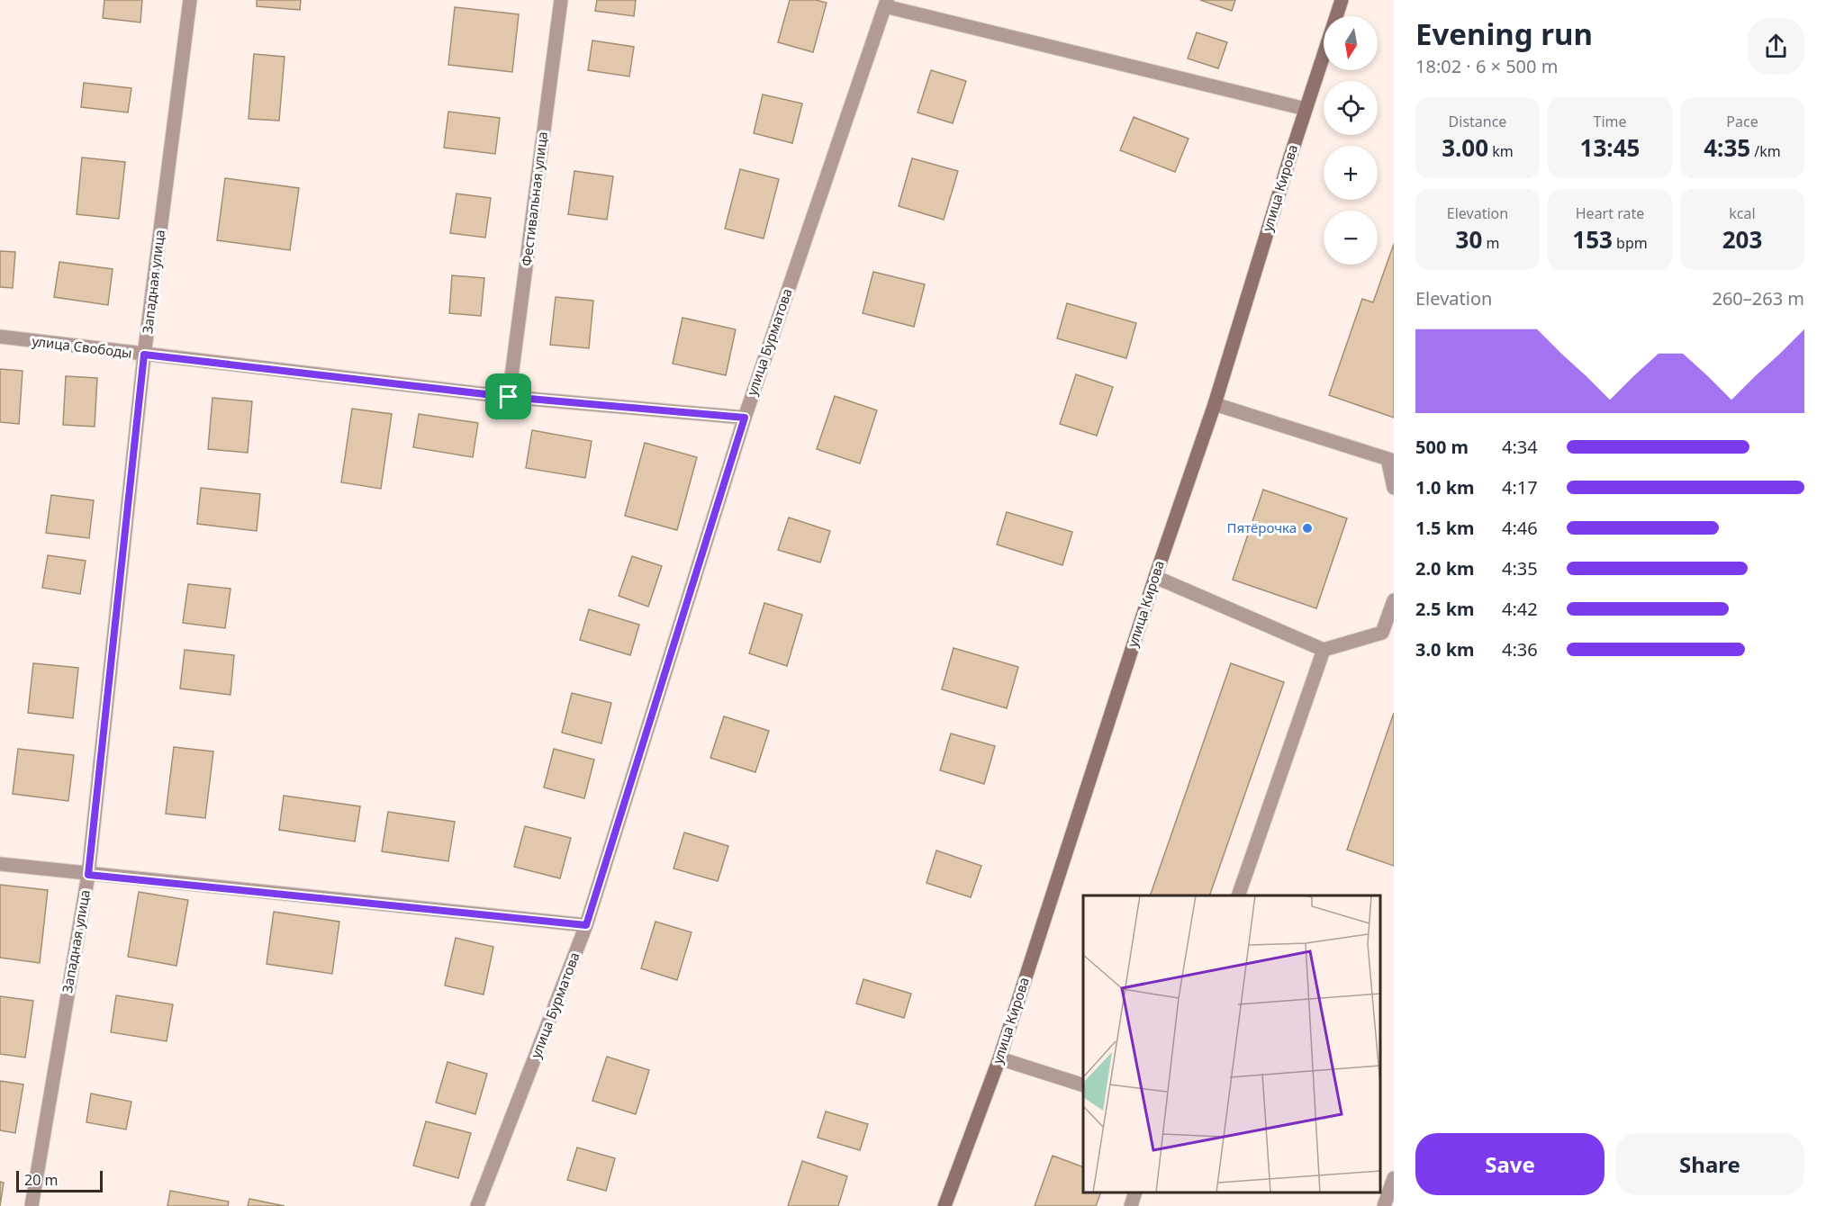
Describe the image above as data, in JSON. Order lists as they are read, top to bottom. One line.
{"streets":{"main road":["улица Кирова"],"street":["Фестивальная улица","Западная улица","улица Бурматова","улица Свободы"]},"crossings":[["Фестивальная улица","улица Свободы"],["Западная улица","улица Свободы"],["улица Бурматова","улица Свободы"]],"places":["Пятёрочка"],"scale_bar":"20 m","north":"bottom","page":{"heading":["Evening run","18:02 · 6 × 500 m"],"map_buttons":["+","−"],"stats":[["Distance","3.00 km"],["Time","13:45"],["Pace","4:35 /km"],["Elevation","30 m"],["Heart rate","153 bpm"],["kcal","203"]],"chart":["Elevation","260–263 m"],"list":[{"name":"500 m","note":"4:34"},{"name":"1.0 km","note":"4:17"},{"name":"1.5 km","note":"4:46"},{"name":"2.0 km","note":"4:35"},{"name":"2.5 km","note":"4:42"},{"name":"3.0 km","note":"4:36"}],"buttons":["Save","Share"],"scale":"20 m"}}
